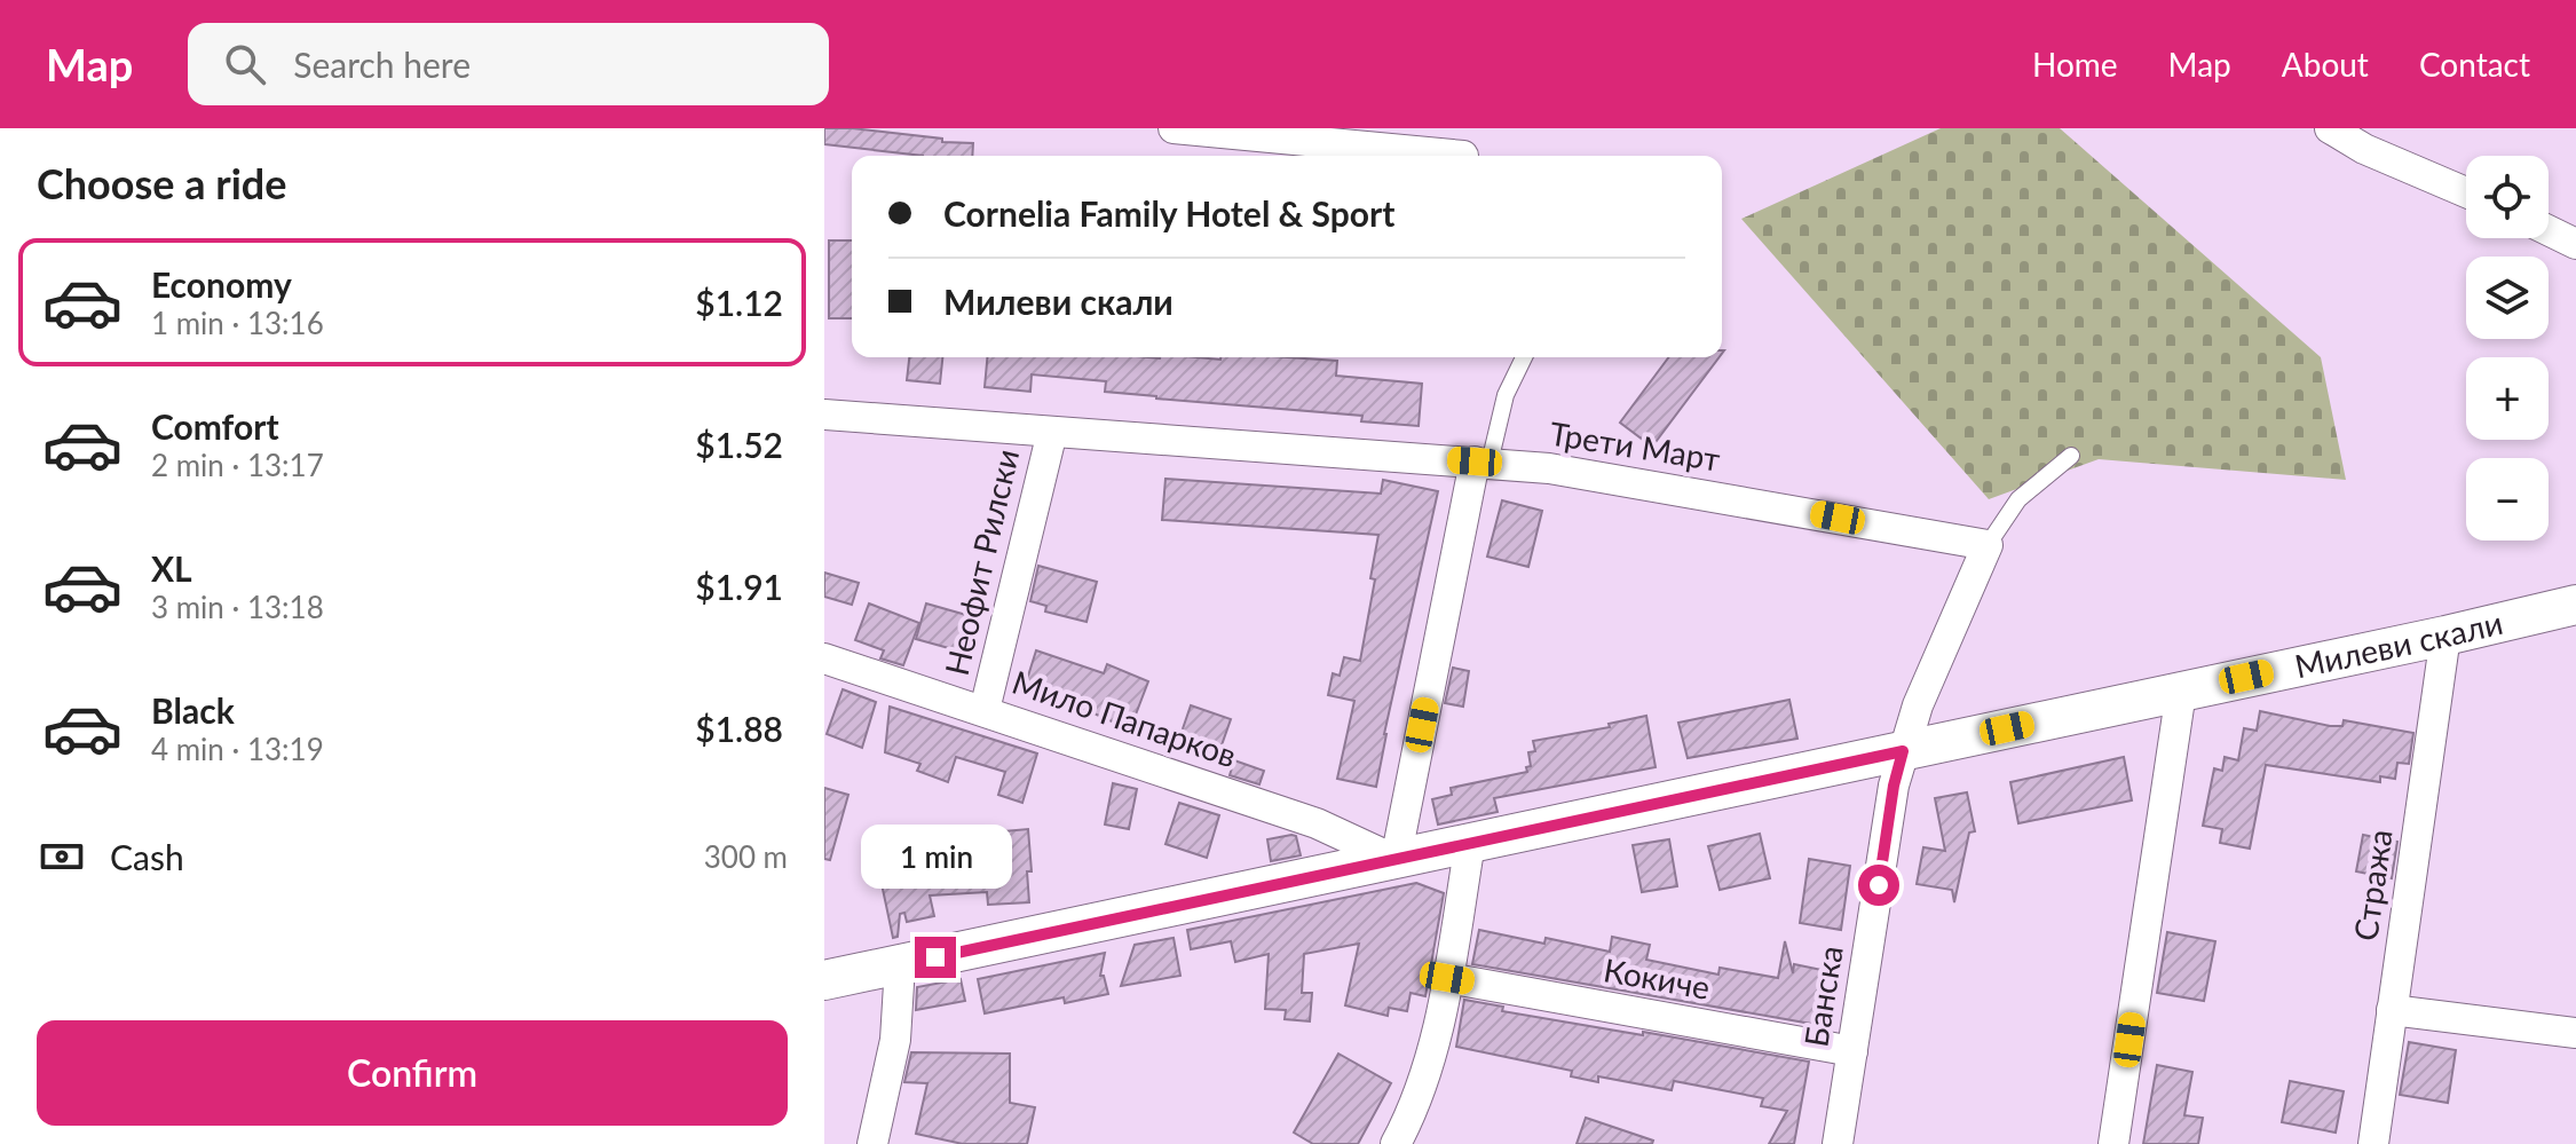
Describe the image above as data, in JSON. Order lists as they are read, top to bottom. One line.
{"streets":{"street":["Трети Март","Неофит Рилски","Милеви скали","Мило Папарков","Стража","Кокиче","Банска"]},"crossings":[["Трети Март","Неофит Рилски"],["Неофит Рилски","Мило Папарков"],["Милеви скали","Мило Папарков"],["Милеви скали","Стража"],["Милеви скали","Банска"],["Кокиче","Банска"]],"page":{"header":"Map","search":"Search here","nav":["Home","Map","About","Contact"],"heading":"Choose a ride","map_buttons":["+","−"],"banner":["Cornelia Family Hotel & Sport","Милеви скали"],"list":[{"name":"Economy","note":"1 min · 13:16","value":"$1.12"},{"name":"Comfort","note":"2 min · 13:17","value":"$1.52"},{"name":"XL","note":"3 min · 13:18","value":"$1.91"},{"name":"Black","note":"4 min · 13:19","value":"$1.88"}],"pay":["Cash","300 m"],"bubble":"1 min","buttons":"Confirm"}}
